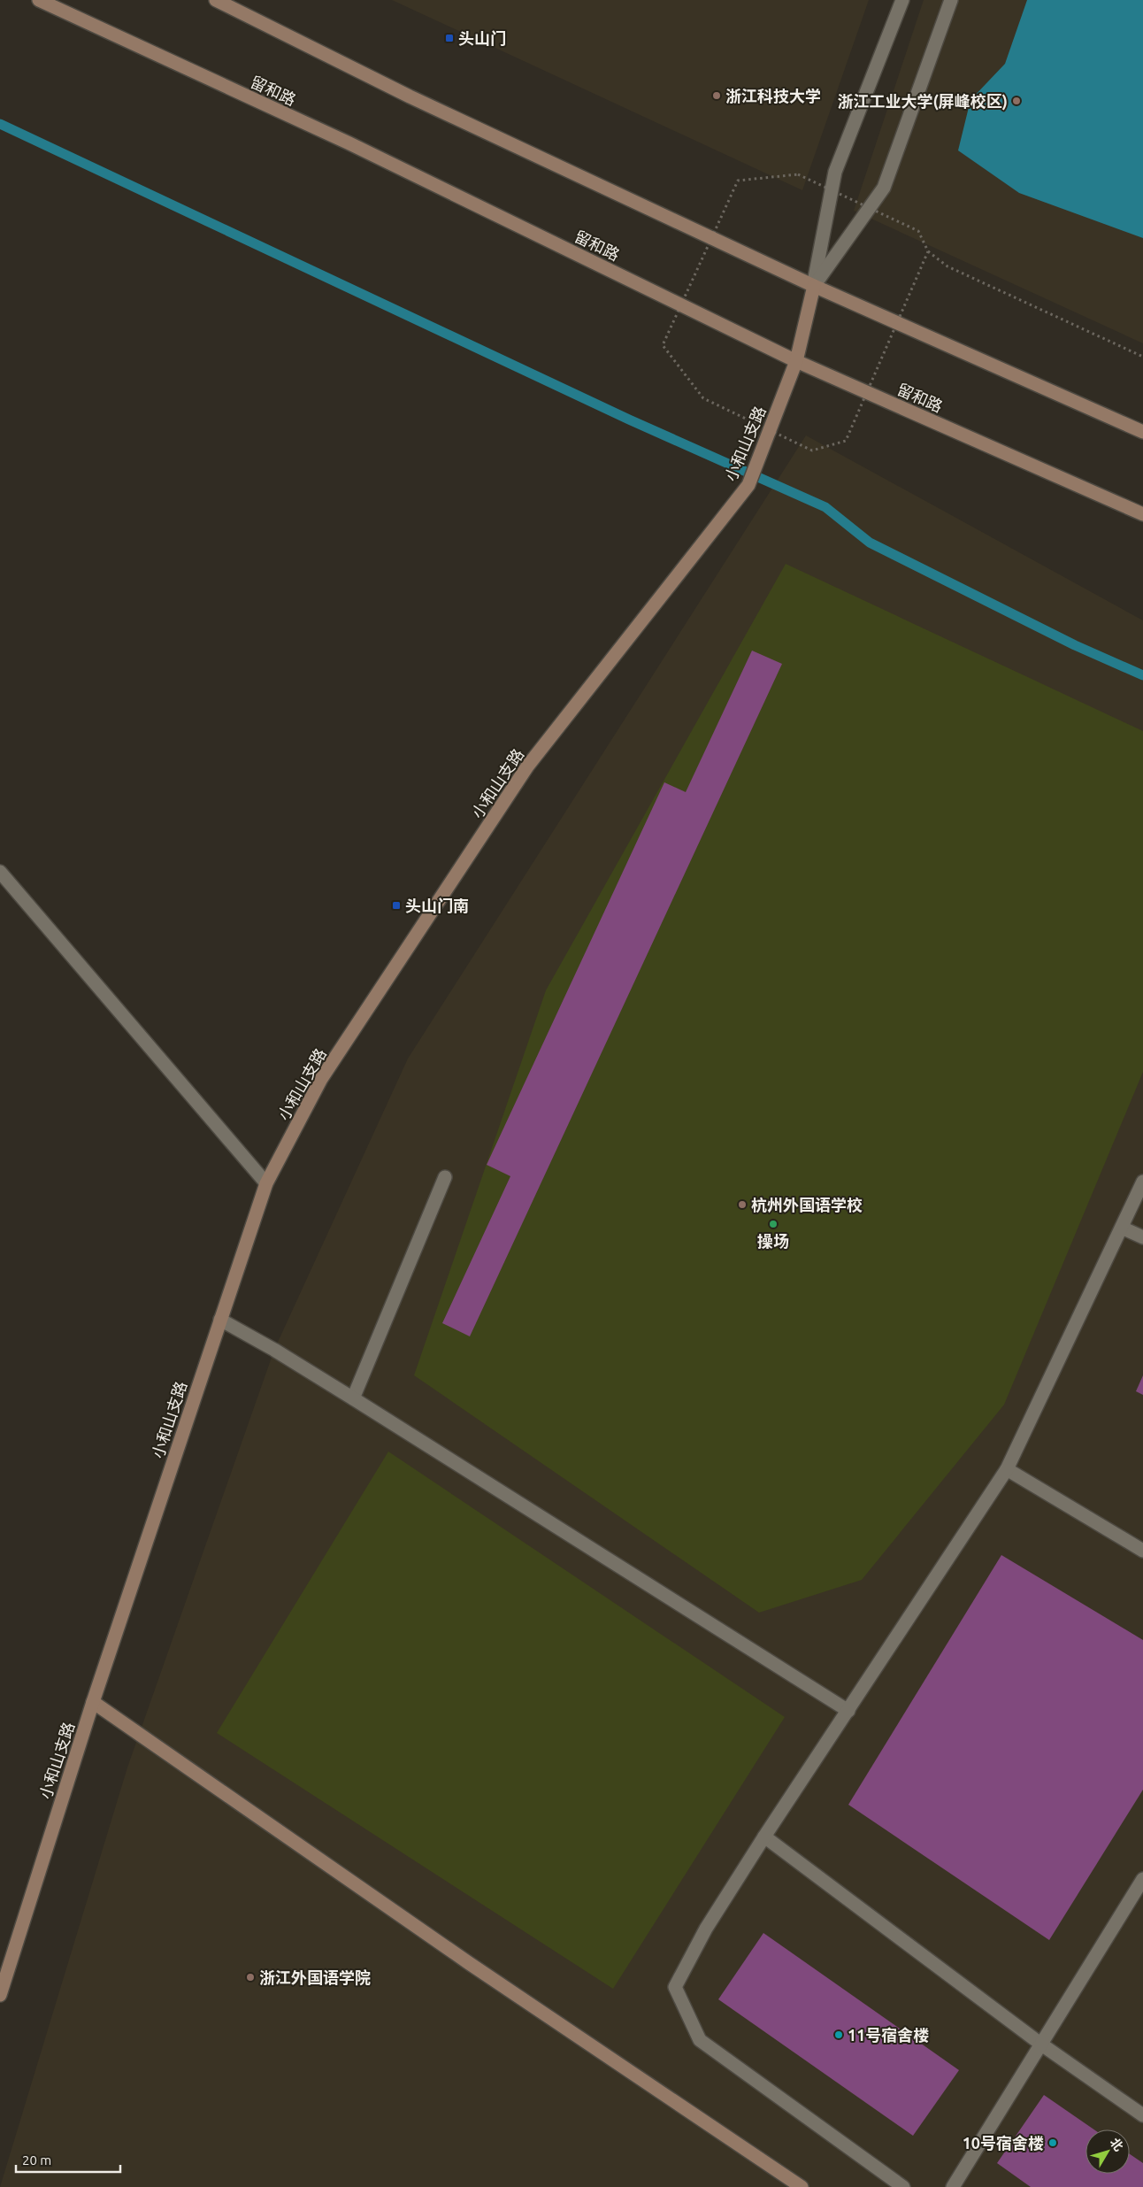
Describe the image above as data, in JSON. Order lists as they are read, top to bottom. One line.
{"streets":{"street":["留和路","小和山支路"]},"crossings":[["留和路","小和山支路"]],"places":{"transit":["头山门","头山门南"],"other":["浙江科技大学","浙江工业大学(屏峰校区)","杭州外国语学校","操场","浙江外国语学院","11号宿舍楼","10号宿舍楼"]},"scale_bar":"20 m","north":"top right"}
